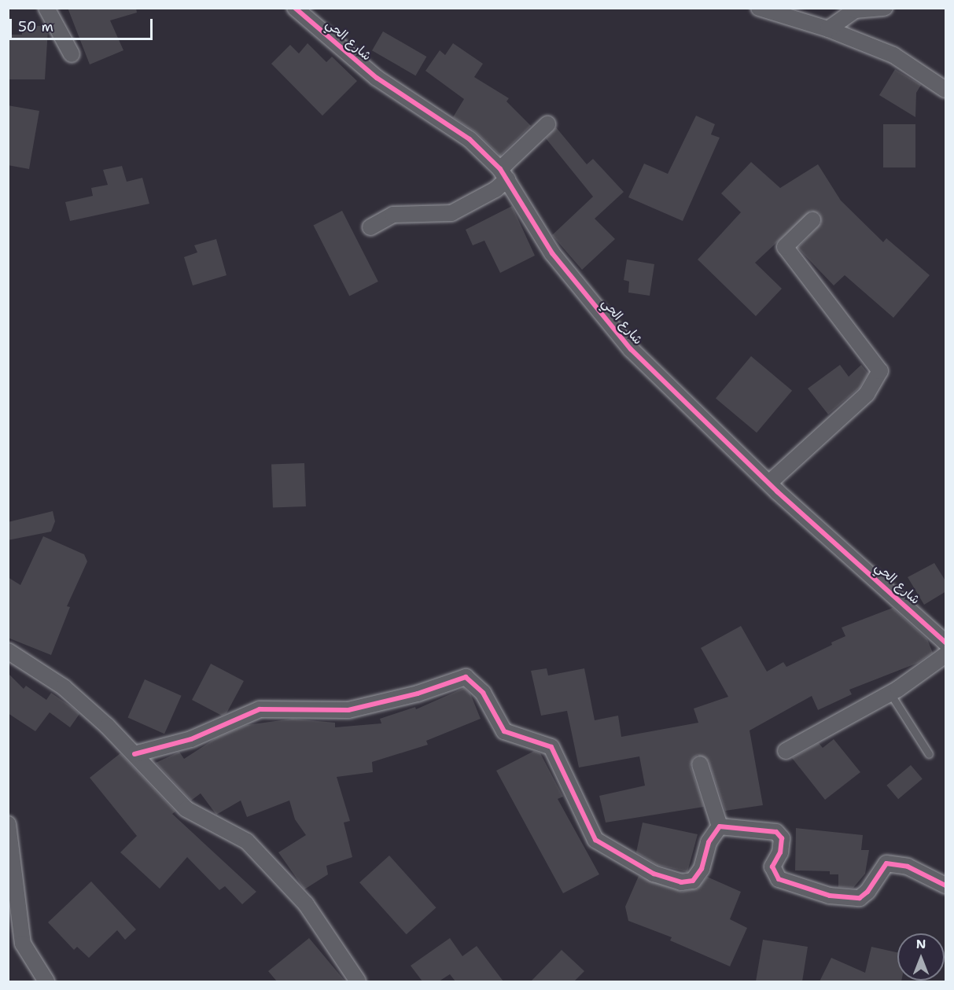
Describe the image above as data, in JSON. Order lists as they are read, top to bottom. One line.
{"streets":{"street":["شارع الحي"]},"scale_bar":"50 m","north":"top"}
